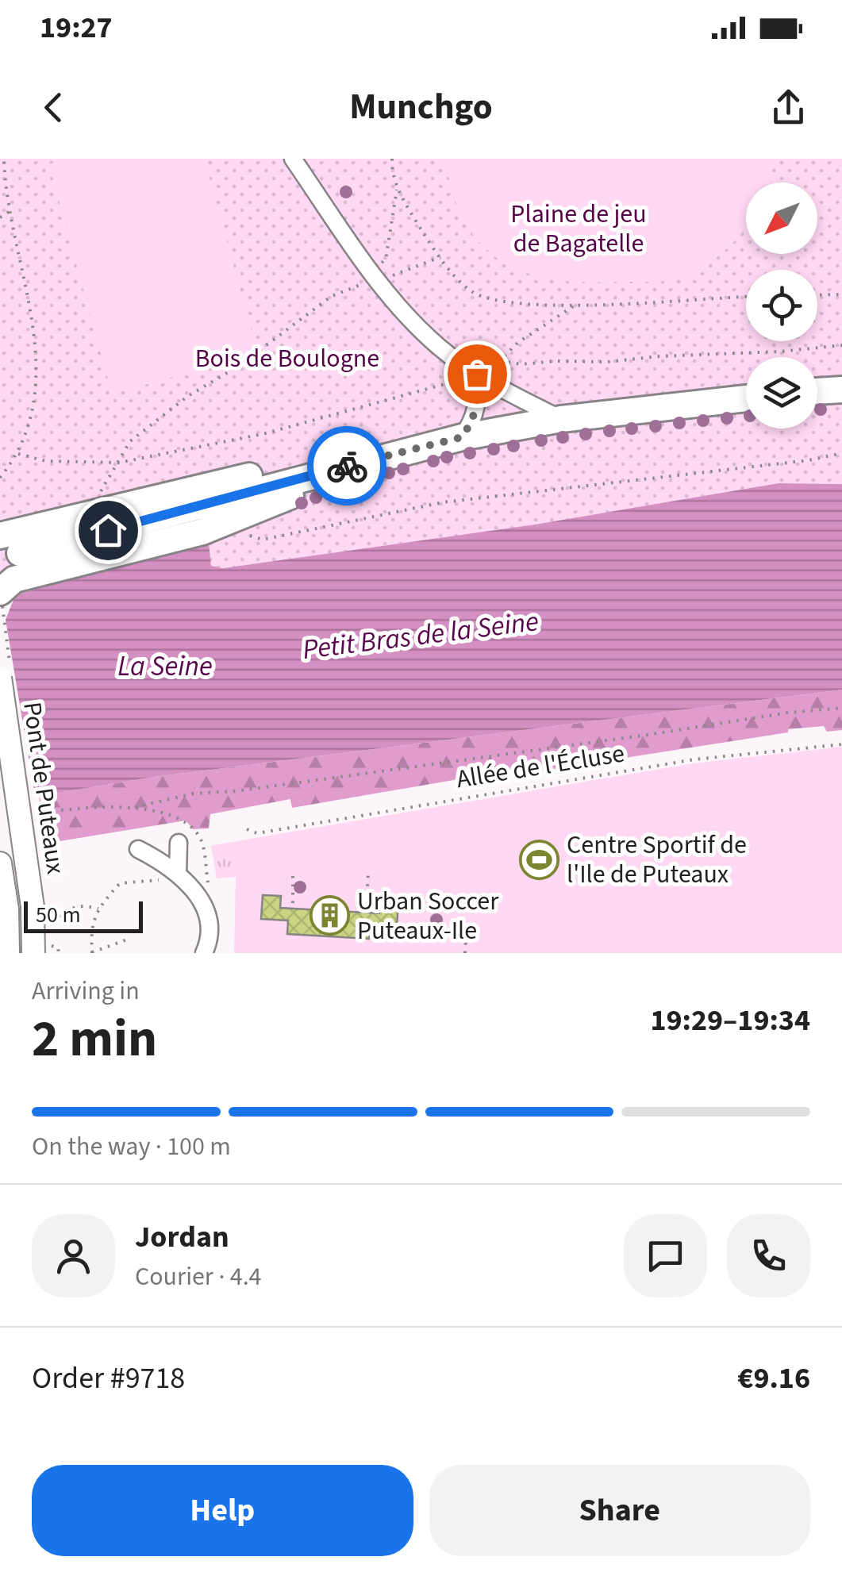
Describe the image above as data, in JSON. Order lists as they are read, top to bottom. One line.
{"streets":{"main road":["Pont de Puteaux"],"path":["Allée de l'Écluse"]},"water":["Petit Bras de la Seine","La Seine"],"parks":["Plaine de jeu de Bagatelle","Bois de Boulogne"],"places":{"sports":["Centre Sportif de l'Ile de Puteaux"],"building":["Urban Soccer Puteaux-Ile"]},"scale_bar":"50 m","north":"bottom left","page":{"status":"19:27","header":"Munchgo","scale":"50 m","heading":["2 min","Arriving in","19:29–19:34"],"panel":["Jordan","Courier · 4.4","Order #9718","€9.16"],"bar":"On the way · 100 m","buttons":["Help","Share"]}}
